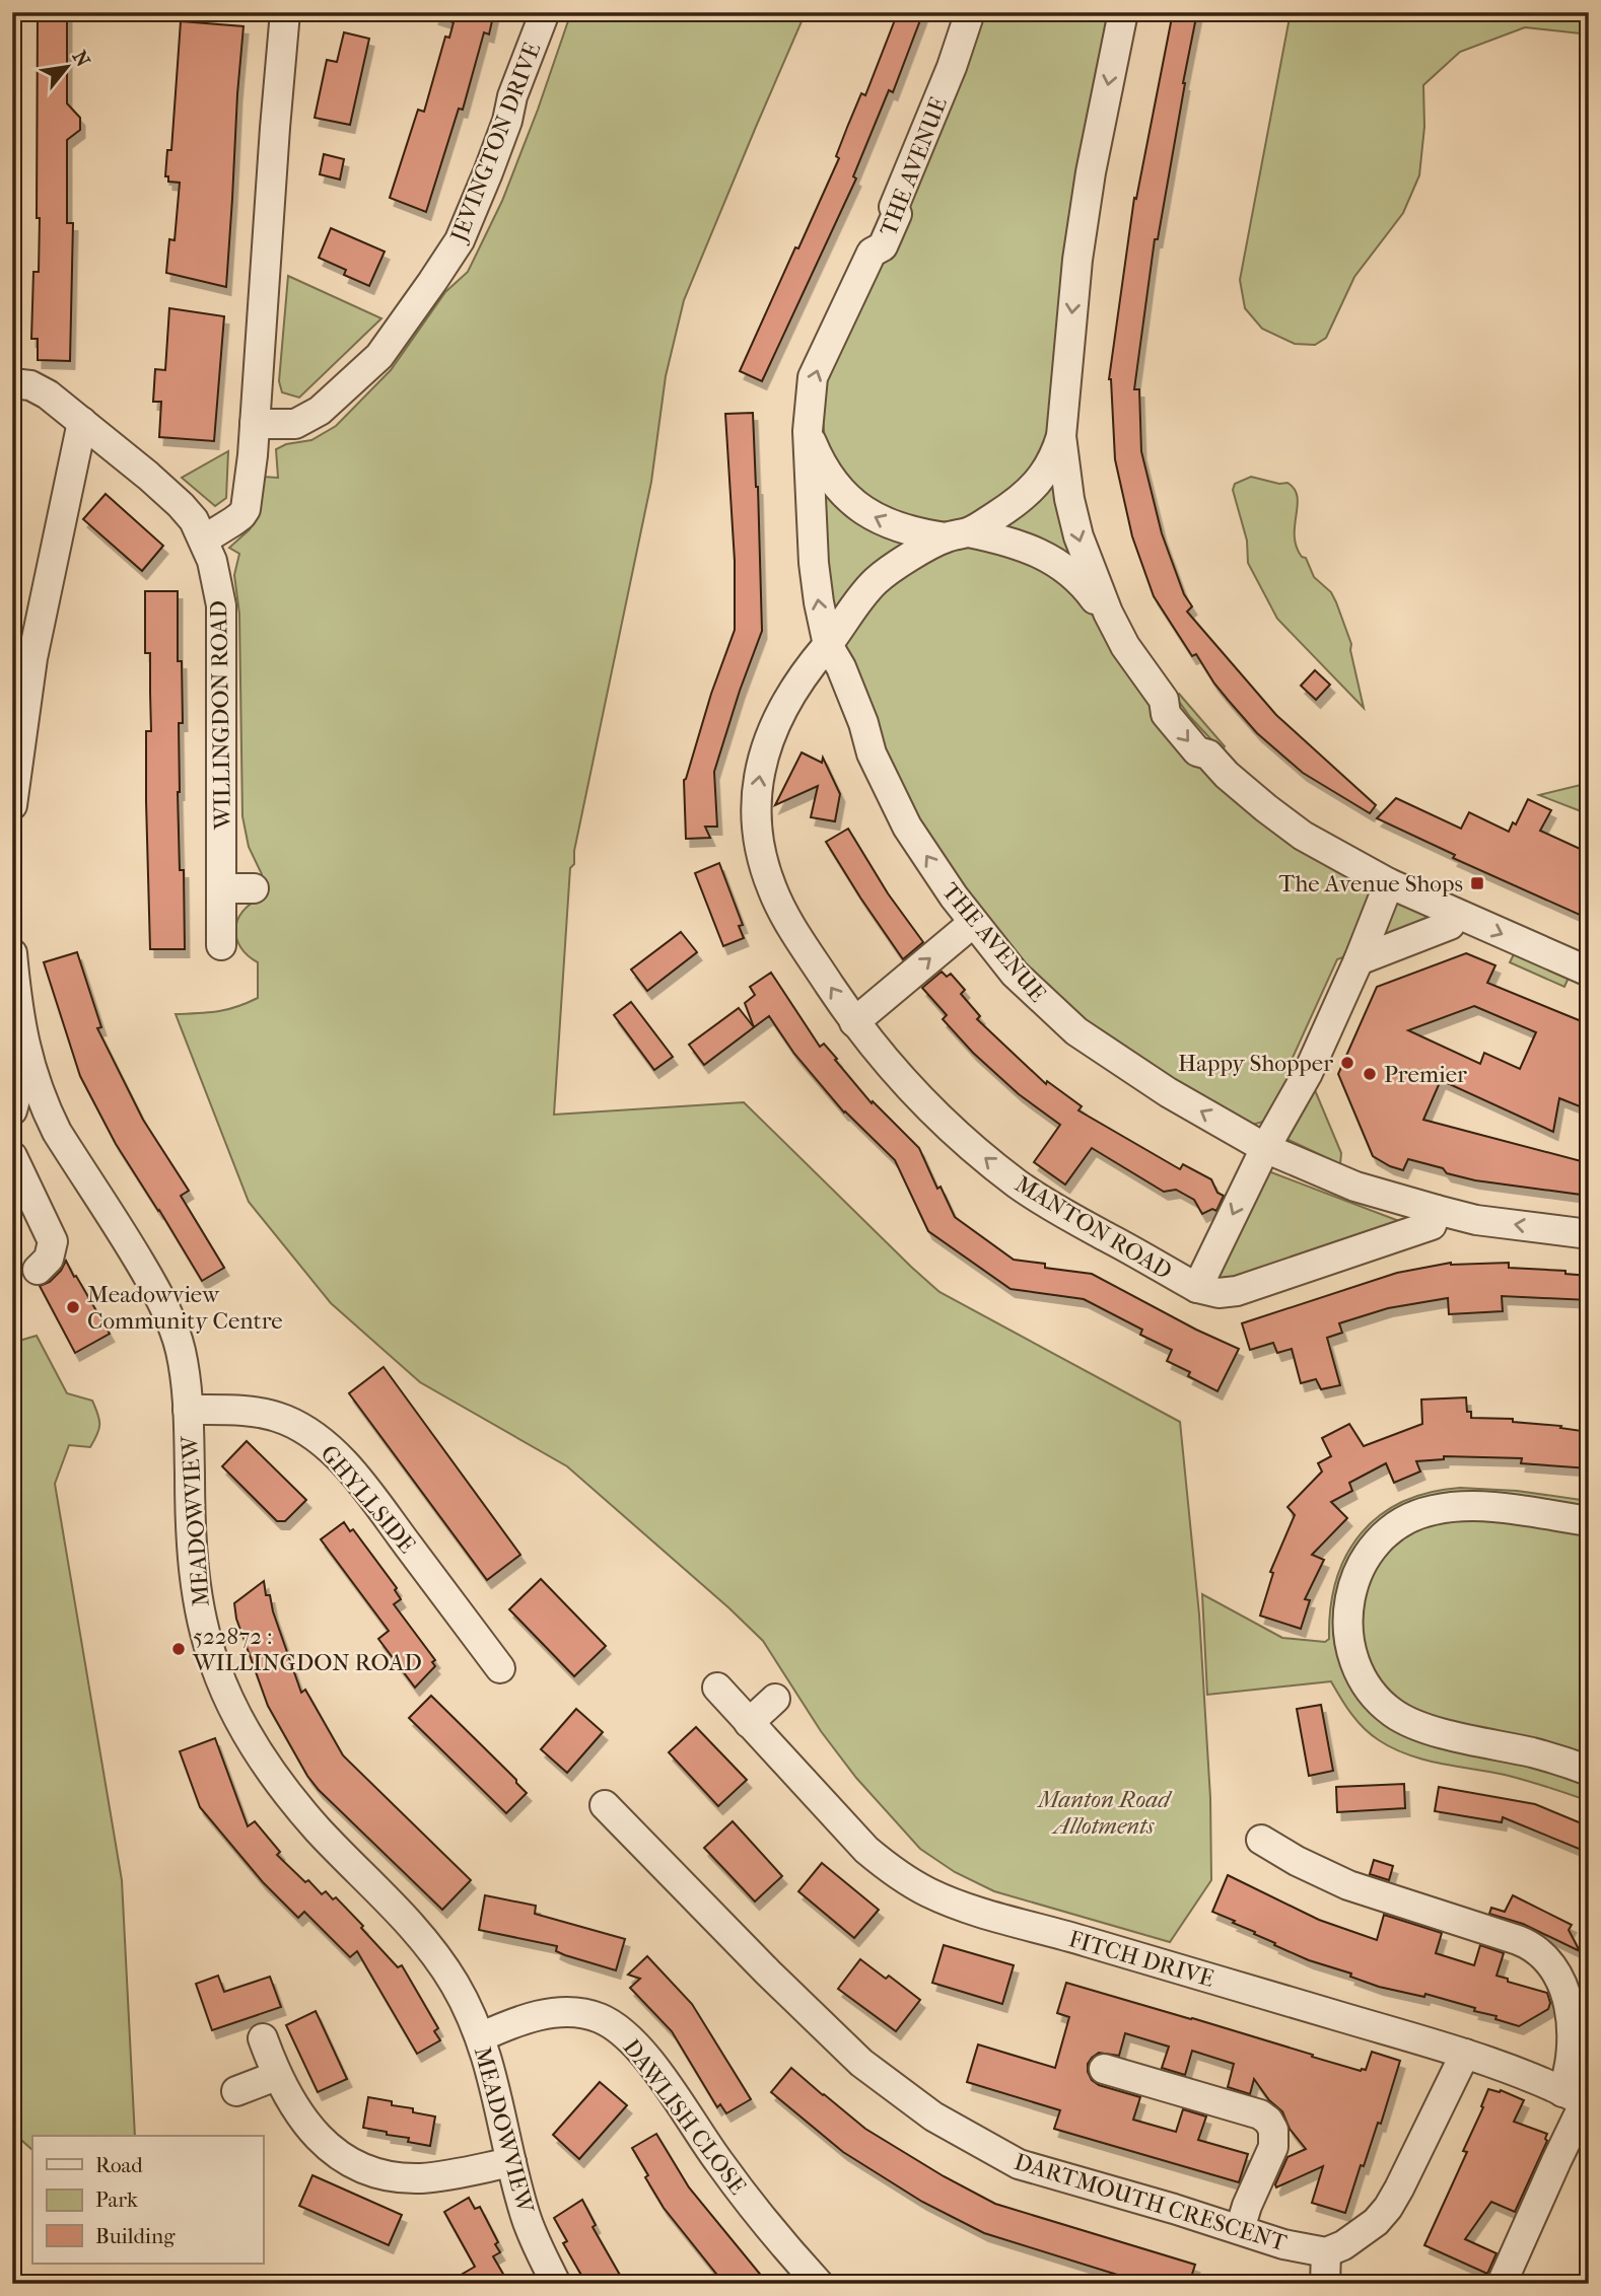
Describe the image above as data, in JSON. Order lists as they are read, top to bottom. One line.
{"streets":{"street":["JEVINGTON DRIVE","THE AVENUE","WILLINGDON ROAD","MANTON ROAD","GHYLLSIDE","MEADOWVIEW","FITCH DRIVE","DAWLISH CLOSE","DARTMOUTH CRESCENT"]},"crossings":[["THE AVENUE","MANTON ROAD"],["GHYLLSIDE","MEADOWVIEW"],["MEADOWVIEW","DAWLISH CLOSE"]],"parks":["Manton Road Allotments"],"places":{"transit":["The Avenue Shops"],"other":["Happy Shopper","Premier","Meadowview Community Centre","522872 : WILLINGDON ROAD"]},"legend":["Road","Park","Building"],"north":"top right"}
